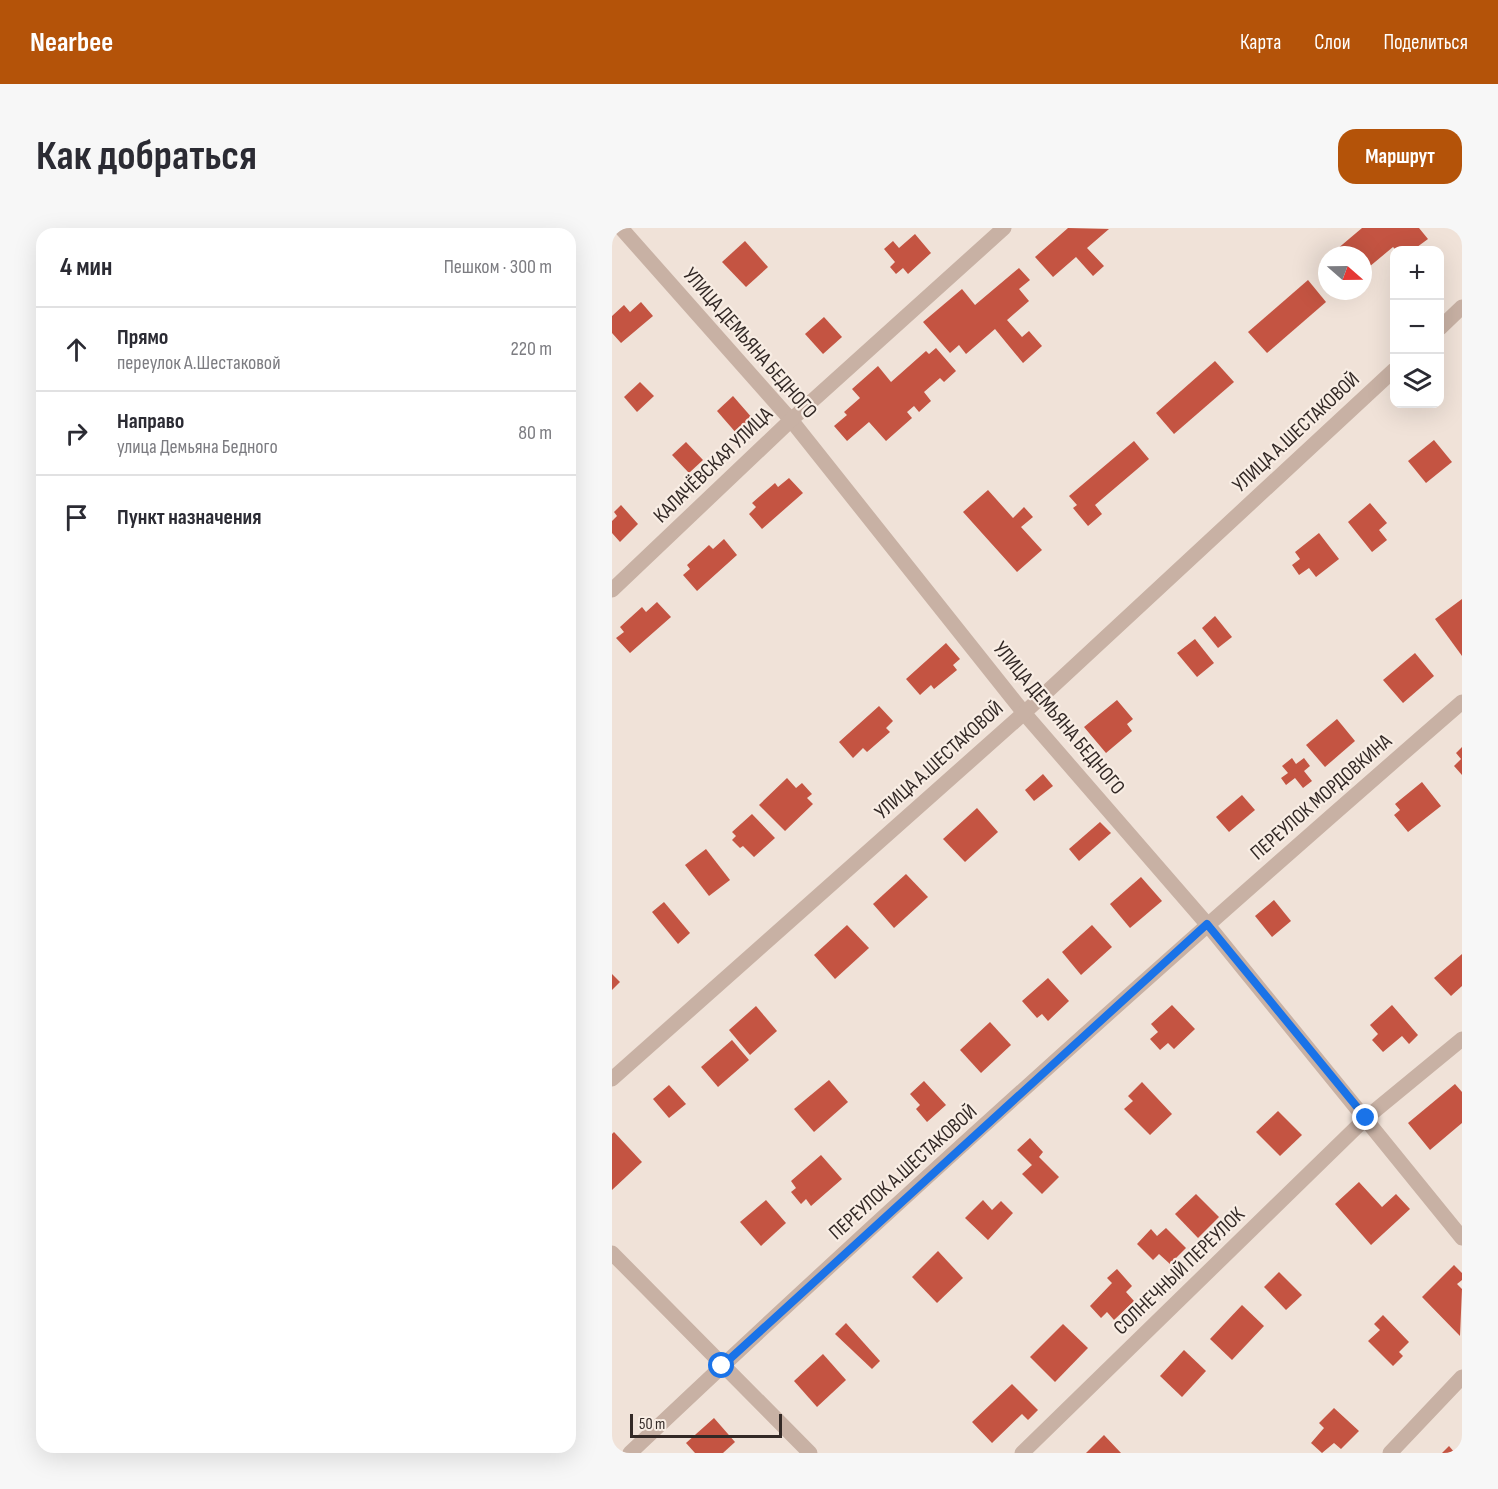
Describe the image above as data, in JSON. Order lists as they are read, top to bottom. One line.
{"streets":{"street":["УЛИЦА ДЕМЬЯНА БЕДНОГО","УЛИЦА А.ШЕСТАКОВОЙ","КАЛАЧЁВСКАЯ УЛИЦА","ПЕРЕУЛОК МОРДОВКИНА","ПЕРЕУЛОК А.ШЕСТАКОВОЙ","СОЛНЕЧНЫЙ ПЕРЕУЛОК"]},"crossings":[["УЛИЦА ДЕМЬЯНА БЕДНОГО","УЛИЦА А.ШЕСТАКОВОЙ"],["УЛИЦА ДЕМЬЯНА БЕДНОГО","КАЛАЧЁВСКАЯ УЛИЦА"],["УЛИЦА ДЕМЬЯНА БЕДНОГО","ПЕРЕУЛОК МОРДОВКИНА"],["УЛИЦА ДЕМЬЯНА БЕДНОГО","ПЕРЕУЛОК А.ШЕСТАКОВОЙ"],["УЛИЦА ДЕМЬЯНА БЕДНОГО","СОЛНЕЧНЫЙ ПЕРЕУЛОК"],["ПЕРЕУЛОК МОРДОВКИНА","ПЕРЕУЛОК А.ШЕСТАКОВОЙ"]],"scale_bar":"50 m","north":"right","page":{"header":"Nearbee","nav":["Карта","Слои","Поделиться"],"buttons":"Маршрут","title":"Как добраться","heading":["4 мин","Пешком · 300 m"],"map_buttons":["+","−"],"list":[["Прямо","переулок А.Шестаковой","220 m"],["Направо","улица Демьяна Бедного","80 m"],"Пункт назначения"],"scale":"50 m"}}
